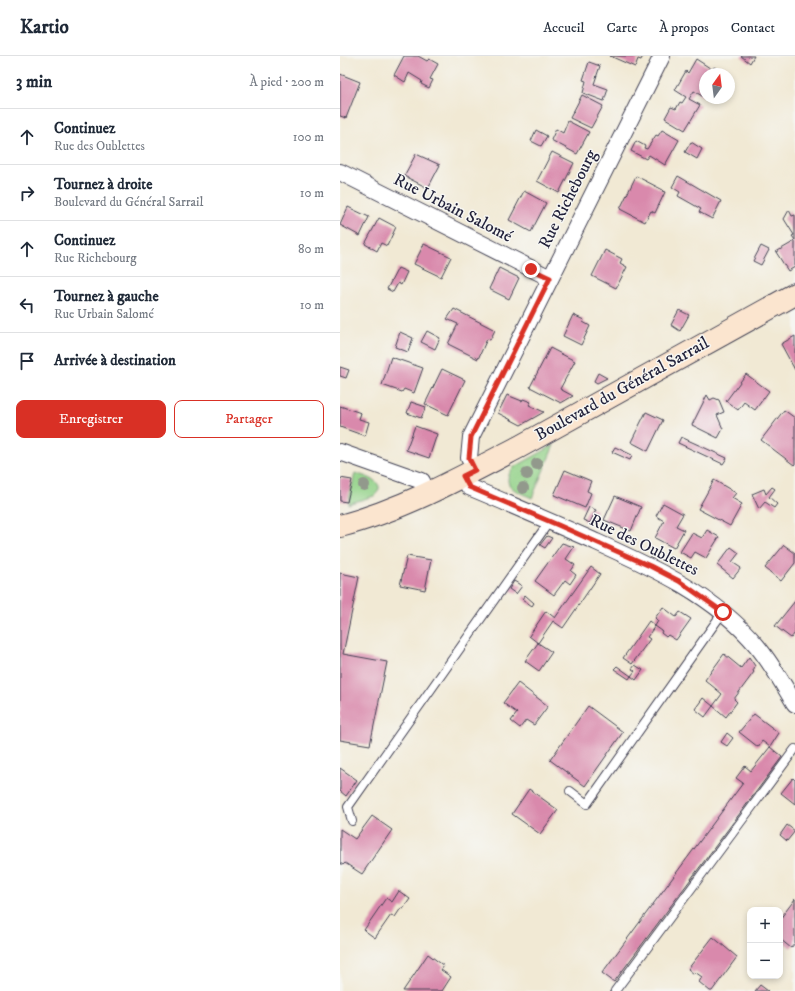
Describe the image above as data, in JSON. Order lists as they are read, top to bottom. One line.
{"streets":{"main road":["Boulevard du Général Sarrail"],"street":["Rue Richebourg","Rue Urbain Salomé","Rue des Oublettes"]},"crossings":[["Rue Richebourg","Rue Urbain Salomé"],["Rue Richebourg","Boulevard du Général Sarrail"],["Rue Richebourg","Rue des Oublettes"],["Boulevard du Général Sarrail","Rue des Oublettes"]],"north":"top","page":{"header":"Kartio","nav":["Accueil","Carte","À propos","Contact"],"heading":["3 min","À pied · 200 m"],"list":[["Continuez","Rue des Oublettes","100 m"],["Tournez à droite","Boulevard du Général Sarrail","10 m"],["Continuez","Rue Richebourg","80 m"],["Tournez à gauche","Rue Urbain Salomé","10 m"],"Arrivée à destination"],"buttons":["Enregistrer","Partager"],"map_buttons":["+","−"]}}
